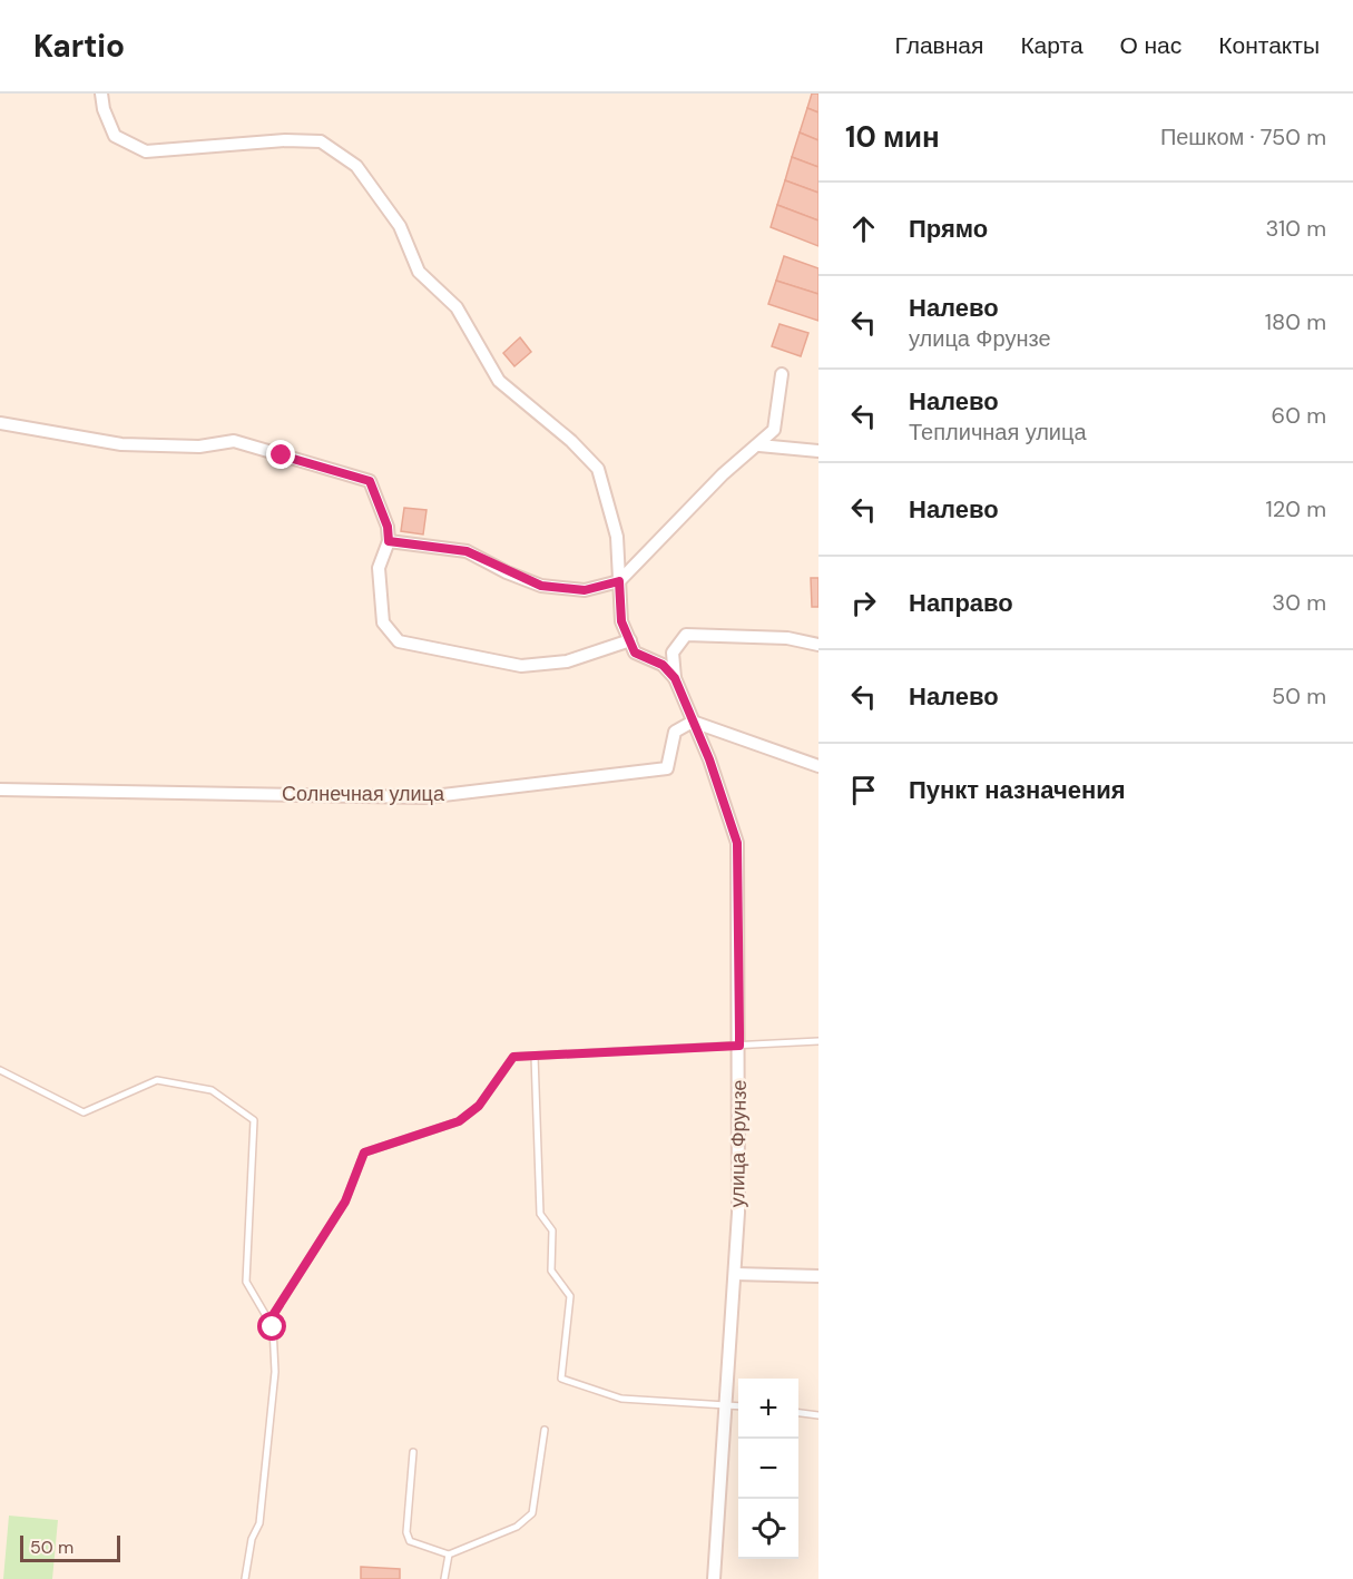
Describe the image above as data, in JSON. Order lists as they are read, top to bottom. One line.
{"streets":{"street":["Солнечная улица","улица Фрунзе"]},"crossings":[["Солнечная улица","улица Фрунзе"]],"scale_bar":"50 m","page":{"header":"Kartio","nav":["Главная","Карта","О нас","Контакты"],"heading":["10 мин","Пешком · 750 m"],"list":[["Прямо","310 m"],["Налево","улица Фрунзе","180 m"],["Налево","Тепличная улица","60 m"],["Налево","120 m"],["Направо","30 m"],["Налево","50 m"],"Пункт назначения"],"map_buttons":["+","−"],"scale":"50 m"}}
